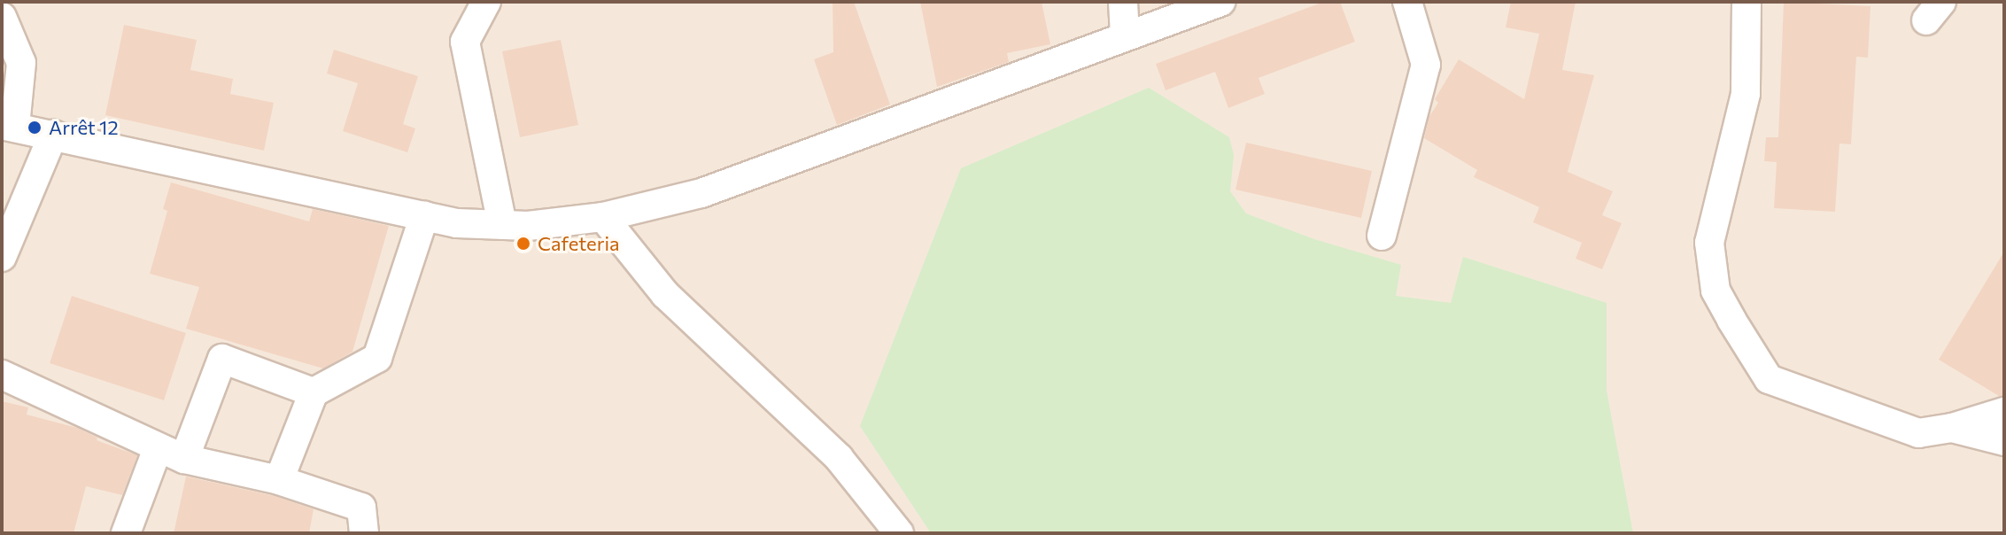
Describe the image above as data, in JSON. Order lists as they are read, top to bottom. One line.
{"places":["Arrêt 12","Cafeteria"]}
